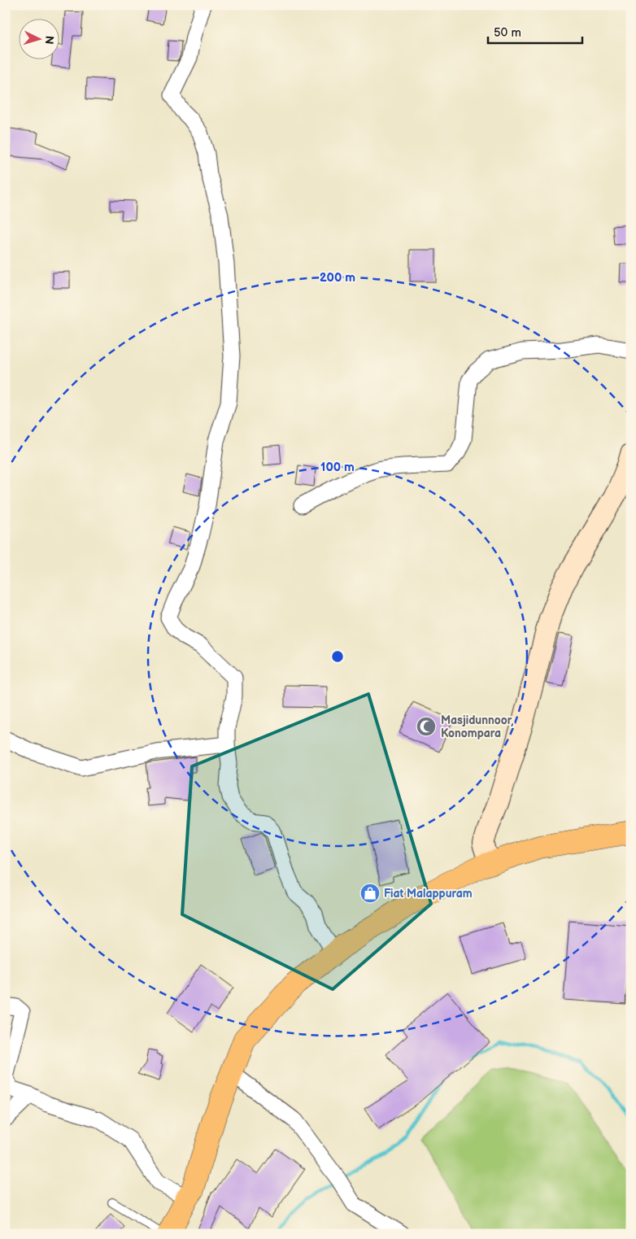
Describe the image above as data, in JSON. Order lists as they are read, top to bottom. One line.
{"places":{"mosque":["Masjidunnoor, Konompara"],"shop":["Fiat Malappuram"]},"scale_bar":"50 m","north":"right","rings":["200 m","100 m"]}
